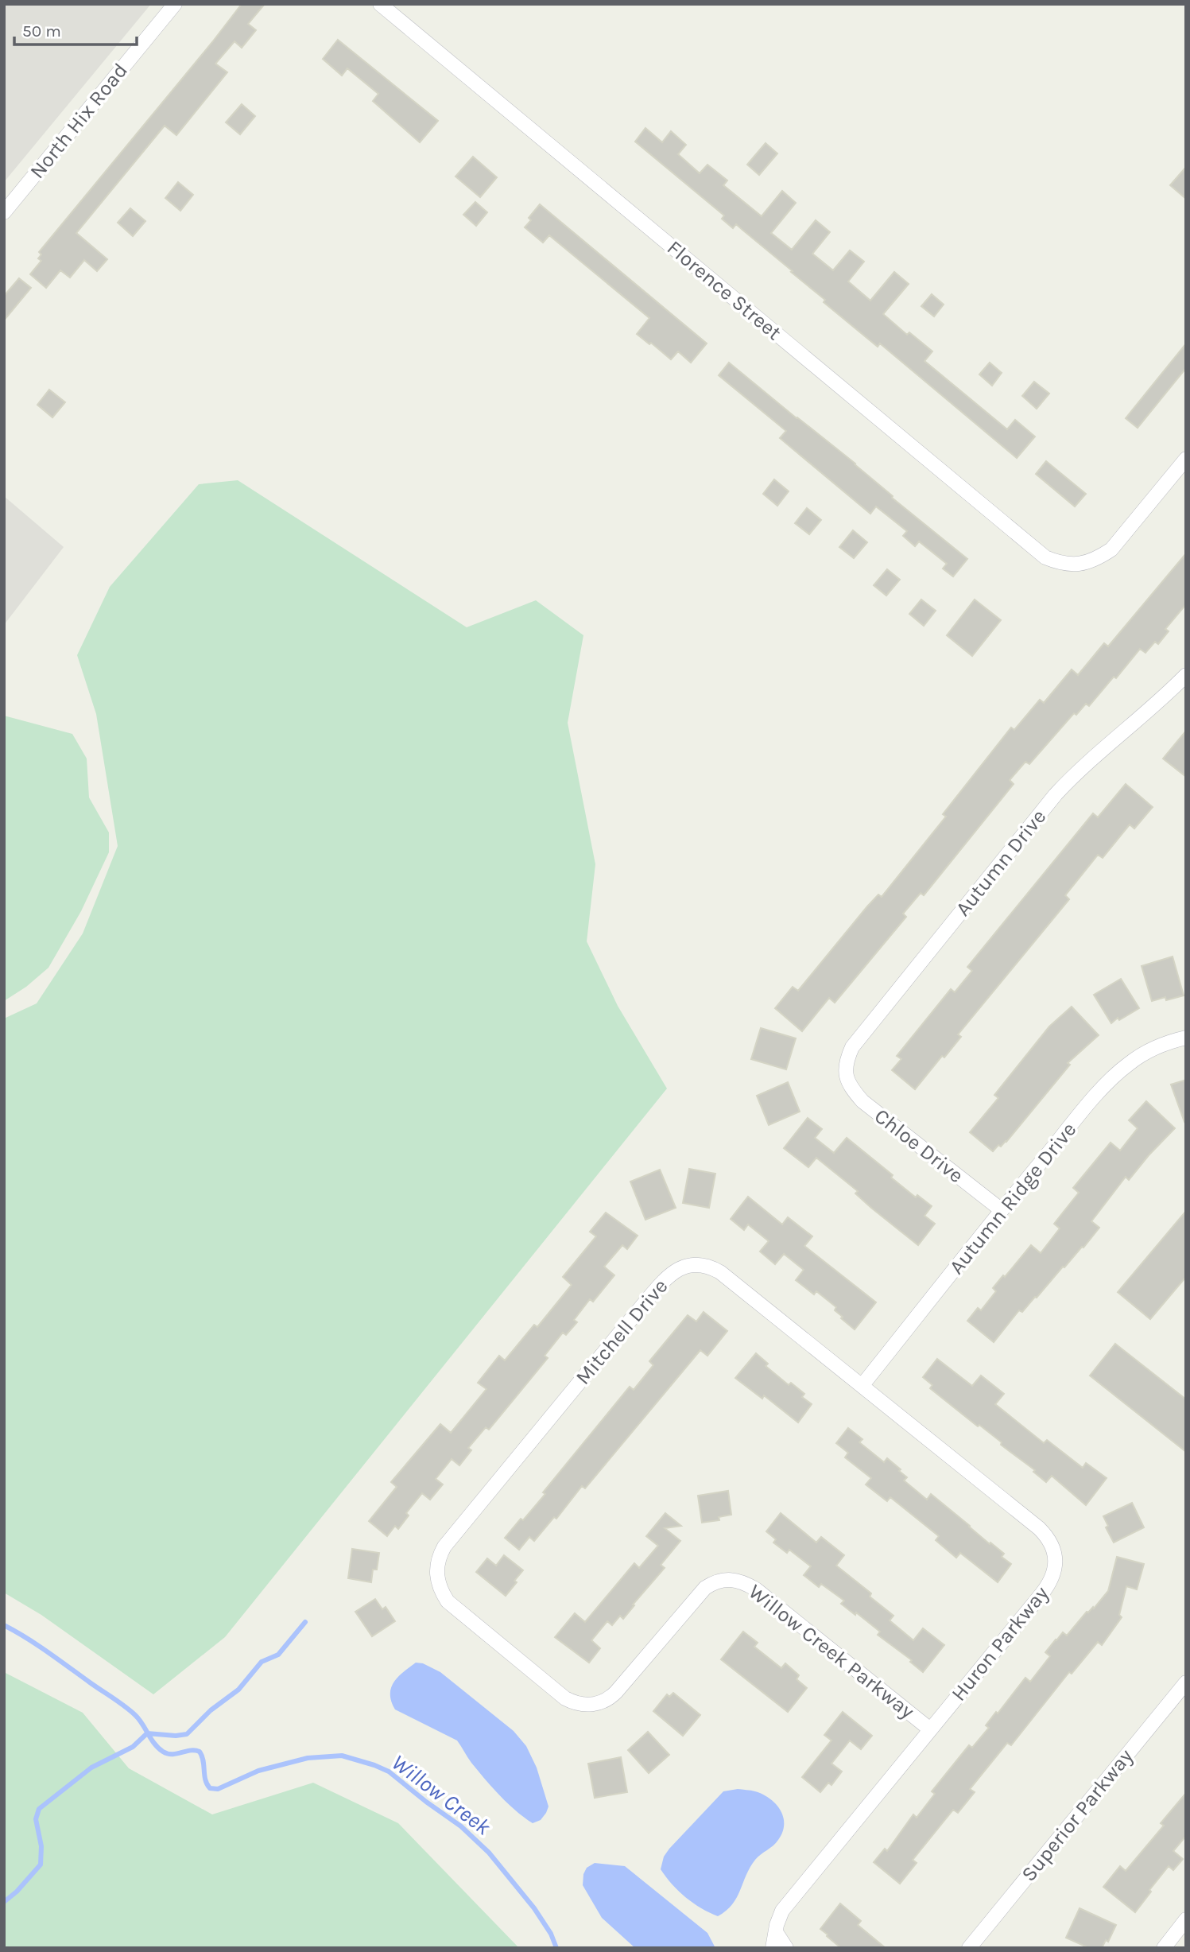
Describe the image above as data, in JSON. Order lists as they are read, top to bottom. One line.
{"streets":{"street":["North Hix Road","Florence Street","Autumn Drive","Chloe Drive","Autumn Ridge Drive","Mitchell Drive","Huron Parkway","Willow Creek Parkway","Superior Parkway"]},"crossings":[["Autumn Drive","Chloe Drive"],["Chloe Drive","Autumn Ridge Drive"],["Autumn Ridge Drive","Mitchell Drive"],["Autumn Ridge Drive","Huron Parkway"],["Mitchell Drive","Huron Parkway"],["Mitchell Drive","Willow Creek Parkway"],["Huron Parkway","Willow Creek Parkway"]],"water":["Willow Creek"],"scale_bar":"50 m"}
